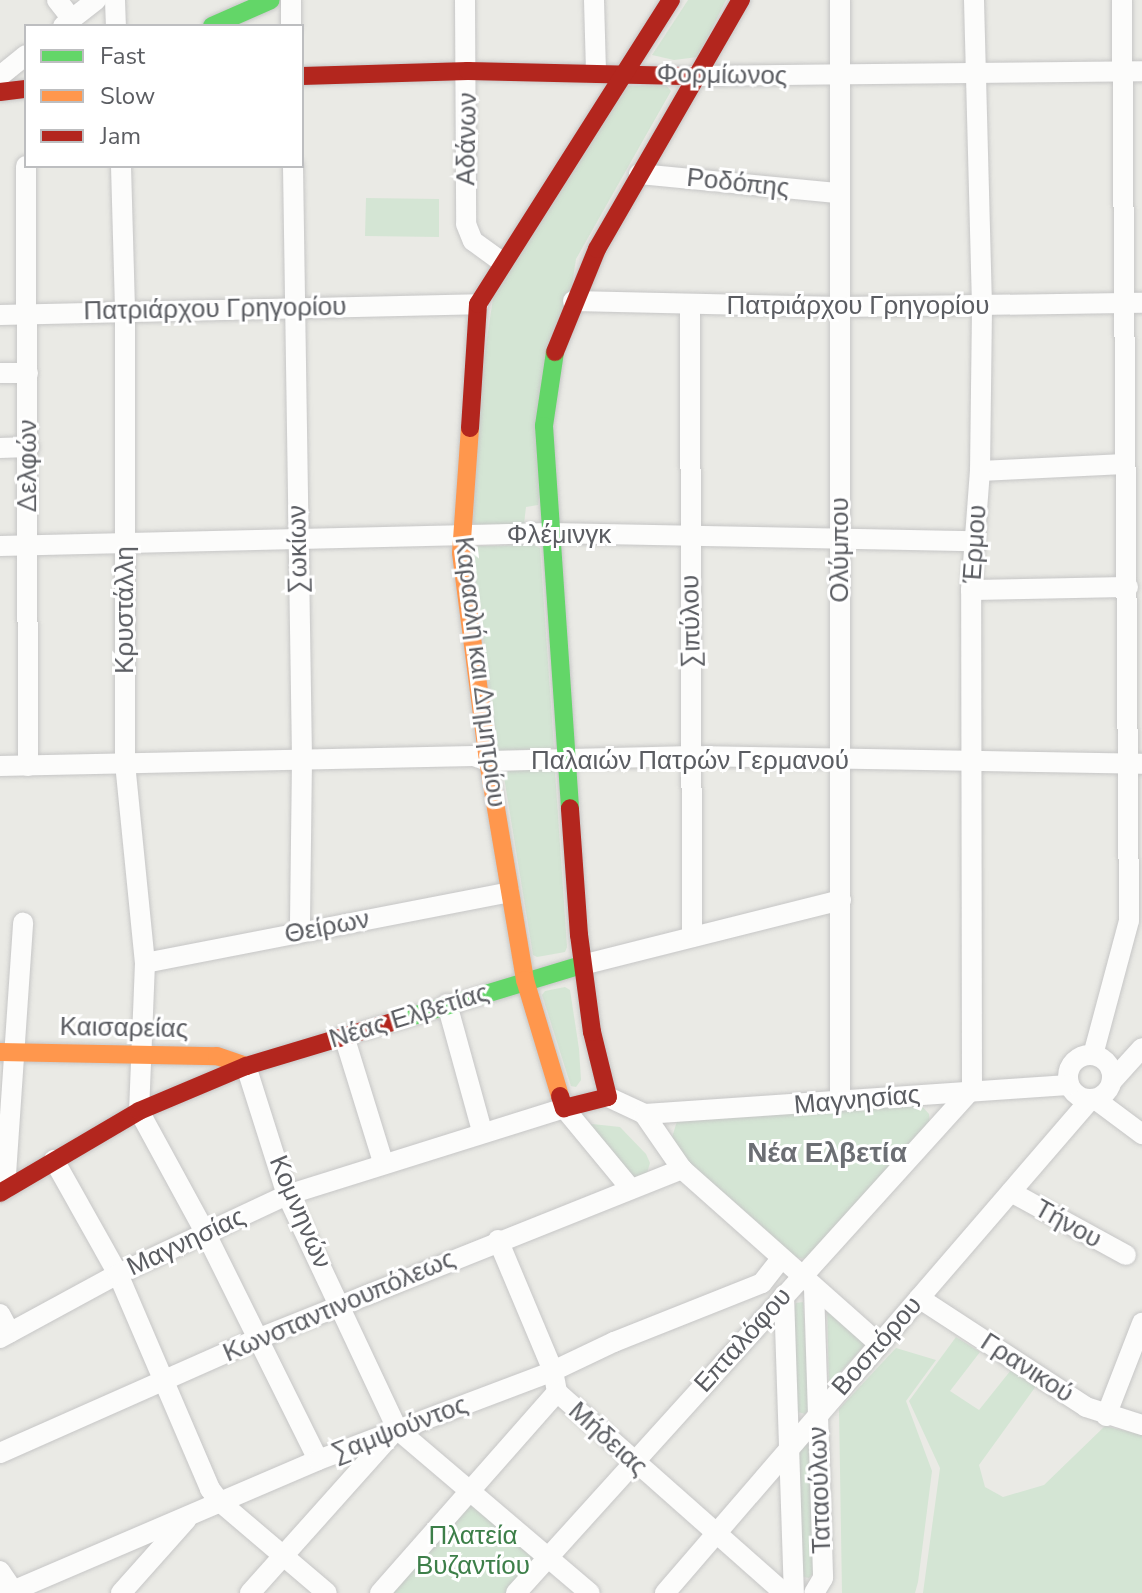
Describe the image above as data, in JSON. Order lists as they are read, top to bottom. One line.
{"streets":{"street":["Φορμίωνος","Αδάνων","Ροδόπης","Πατριάρχου Γρηγορίου","Δελφών","Φλέμινγκ","Έρμου","Σωκίων","Ολύμπου","Κρυστάλλη","Σιπύλου","Καραολή και Δημητρίου","Παλαιών Πατρών Γερμανού","Θείρων","Νέας Ελβετίας","Καισαρείας","Μαγνησίας","Κομνηνών","Τήνου","Κωνσταντινουπόλεως","Επταλόφου","Βοσπόρου","Γρανικού","Σαμψούντος","Μήδειας","Ταταούλων"]},"crossings":[["Φορμίωνος","Αδάνων"],["Φορμίωνος","Έρμου"],["Φορμίωνος","Ολύμπου"],["Φορμίωνος","Καραολή και Δημητρίου"],["Αδάνων","Καραολή και Δημητρίου"],["Ροδόπης","Ολύμπου"],["Πατριάρχου Γρηγορίου","Δελφών"],["Πατριάρχου Γρηγορίου","Έρμου"],["Πατριάρχου Γρηγορίου","Σωκίων"],["Πατριάρχου Γρηγορίου","Ολύμπου"],["Πατριάρχου Γρηγορίου","Κρυστάλλη"],["Πατριάρχου Γρηγορίου","Σιπύλου"],["Πατριάρχου Γρηγορίου","Καραολή και Δημητρίου"],["Δελφών","Φλέμινγκ"],["Δελφών","Παλαιών Πατρών Γερμανού"],["Φλέμινγκ","Έρμου"],["Φλέμινγκ","Σωκίων"],["Φλέμινγκ","Ολύμπου"],["Φλέμινγκ","Κρυστάλλη"],["Φλέμινγκ","Σιπύλου"],["Φλέμινγκ","Καραολή και Δημητρίου"],["Έρμου","Παλαιών Πατρών Γερμανού"],["Έρμου","Μαγνησίας"],["Έρμου","Επταλόφου"],["Σωκίων","Παλαιών Πατρών Γερμανού"],["Σωκίων","Θείρων"],["Ολύμπου","Παλαιών Πατρών Γερμανού"],["Ολύμπου","Νέας Ελβετίας"],["Ολύμπου","Μαγνησίας"],["Κρυστάλλη","Παλαιών Πατρών Γερμανού"],["Κρυστάλλη","Θείρων"],["Κρυστάλλη","Νέας Ελβετίας"],["Κρυστάλλη","Καισαρείας"],["Σιπύλου","Παλαιών Πατρών Γερμανού"],["Σιπύλου","Νέας Ελβετίας"],["Καραολή και Δημητρίου","Παλαιών Πατρών Γερμανού"],["Καραολή και Δημητρίου","Θείρων"],["Καραολή και Δημητρίου","Νέας Ελβετίας"],["Καραολή και Δημητρίου","Μαγνησίας"],["Νέας Ελβετίας","Καισαρείας"],["Νέας Ελβετίας","Κομνηνών"],["Καισαρείας","Κομνηνών"],["Μαγνησίας","Κομνηνών"],["Μαγνησίας","Επταλόφου"],["Μαγνησίας","Βοσπόρου"],["Κομνηνών","Κωνσταντινουπόλεως"],["Κομνηνών","Επταλόφου"],["Κομνηνών","Σαμψούντος"],["Τήνου","Βοσπόρου"],["Κωνσταντινουπόλεως","Μήδειας"],["Επταλόφου","Μήδειας"],["Επταλόφου","Ταταούλων"],["Βοσπόρου","Γρανικού"],["Βοσπόρου","Μήδειας"],["Βοσπόρου","Ταταούλων"],["Σαμψούντος","Μήδειας"]],"districts":["Νέα Ελβετία"],"parks":["Πλατεία Βυζαντίου"],"legend":["Fast","Slow","Jam"]}
